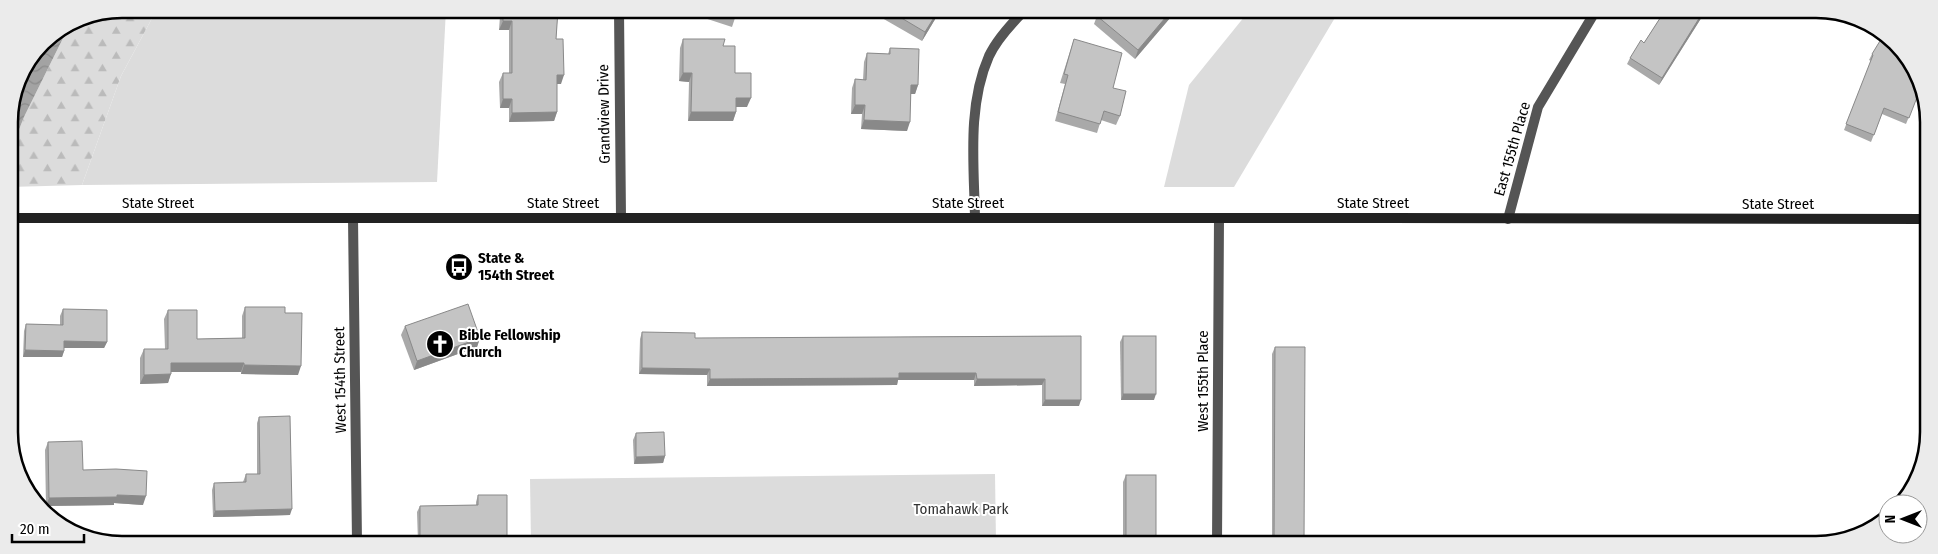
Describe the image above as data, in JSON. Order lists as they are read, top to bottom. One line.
{"streets":{"main road":["State Street"],"street":["Grandview Drive","East 155th Place","West 154th Street","West 155th Place"]},"crossings":[["Grandview Drive","State Street"],["East 155th Place","State Street"],["State Street","West 154th Street"],["State Street","West 155th Place"]],"parks":["Tomahawk Park"],"places":{"bus stop":["State & 154th Street"],"church":["Bible Fellowship Church"]},"scale_bar":"20 m","north":"left"}
